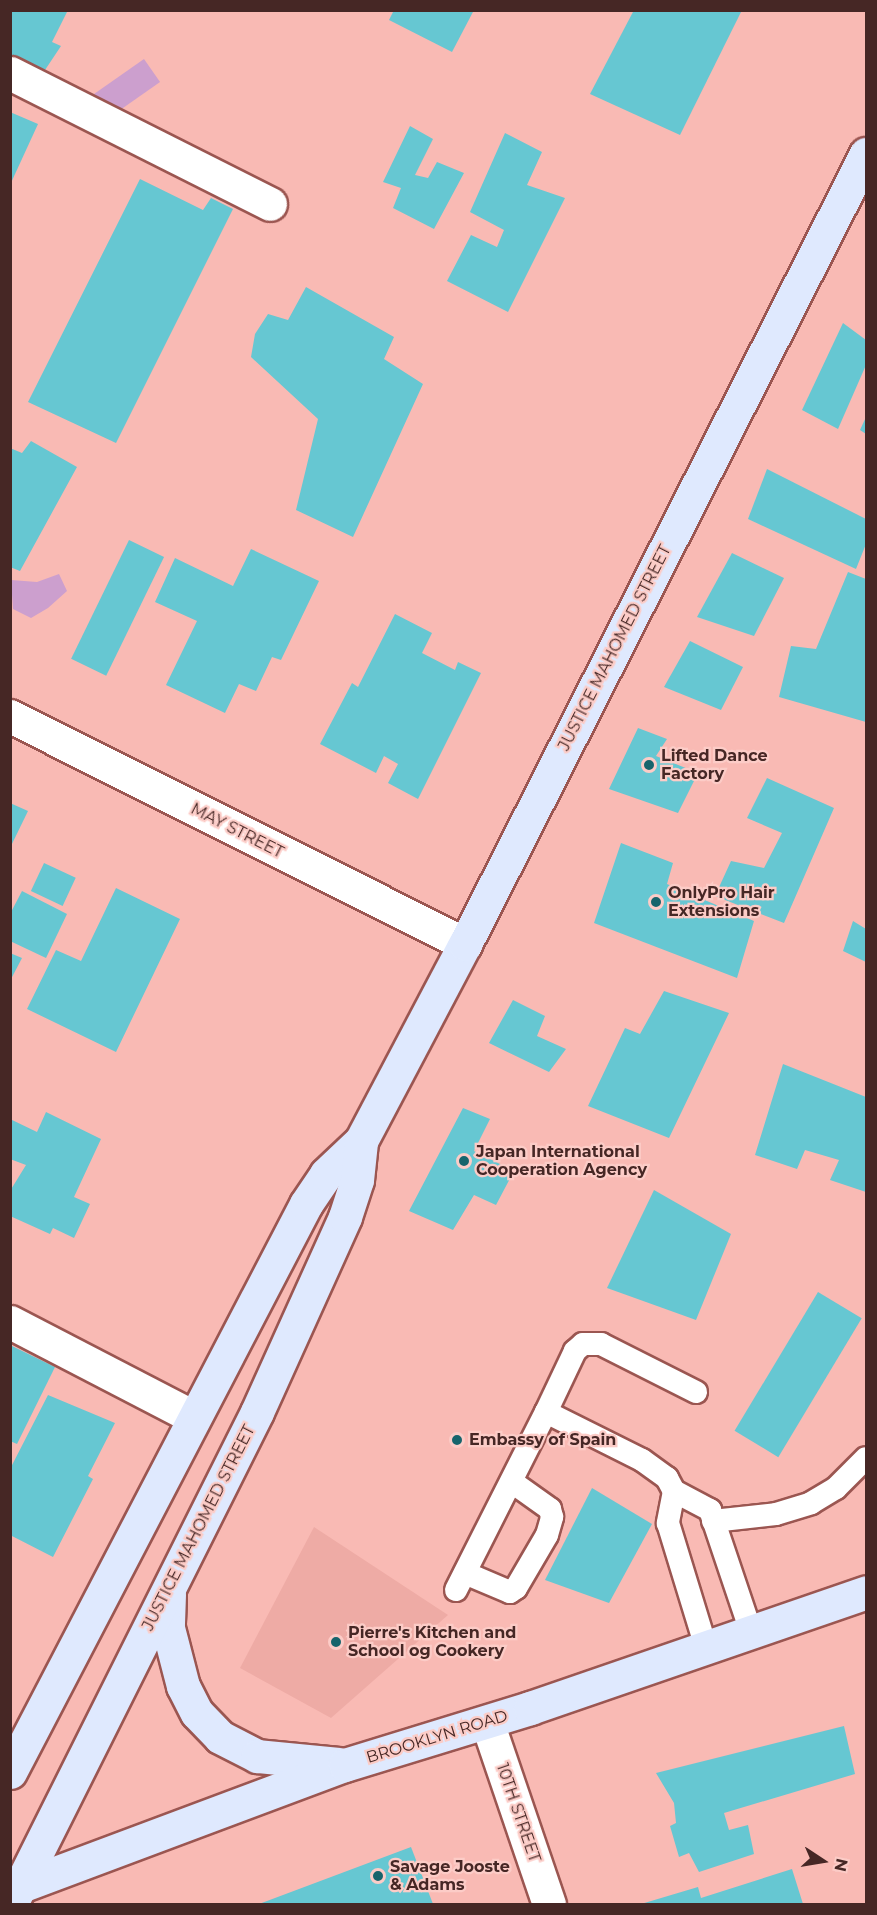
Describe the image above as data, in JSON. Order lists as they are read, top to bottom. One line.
{"streets":{"main road":["JUSTICE MAHOMED STREET","BROOKLYN ROAD"],"street":["MAY STREET","10TH STREET"]},"crossings":[["JUSTICE MAHOMED STREET","MAY STREET"],["JUSTICE MAHOMED STREET","BROOKLYN ROAD"],["BROOKLYN ROAD","10TH STREET"]],"places":["Lifted Dance Factory","OnlyPro Hair Extensions","Japan International Cooperation Agency","Embassy of Spain","Pierre's Kitchen and School og Cookery","Savage Jooste & Adams"],"north":"right"}
